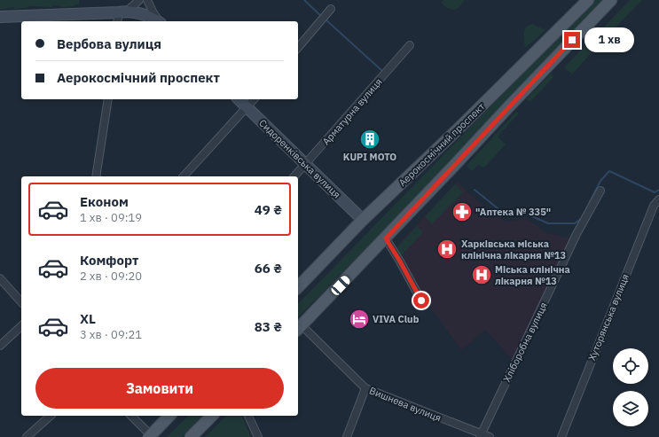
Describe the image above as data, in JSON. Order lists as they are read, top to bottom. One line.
{"streets":{"main road":["Аерокосмічний проспект","Сидоренківська вулиця"],"street":["Арматурна вулиця","Хуторянська вулиця","Хліборобна вулиця","Вишнева вулиця"]},"crossings":[["Арматурна вулиця","Сидоренківська вулиця"],["Аерокосмічний проспект","Сидоренківська вулиця"],["Аерокосмічний проспект","Вишнева вулиця"],["Хліборобна вулиця","Вишнева вулиця"]],"places":{"building":["KUPI MOTO"],"pharmacy":["\"Аптека № 335\""],"hospital":["Харківська міська клінічна лікарня №13","Міська клінічна лікарня №13"],"hotel":["VIVA Club"]},"page":{"banner":["Вербова вулиця","Аерокосмічний проспект"],"bubble":"1 хв","list":[{"name":"Економ","note":"1 хв · 09:19","value":"49 ₴"},{"name":"Комфорт","note":"2 хв · 09:20","value":"66 ₴"},{"name":"XL","note":"3 хв · 09:21","value":"83 ₴"}],"buttons":"Замовити"}}
